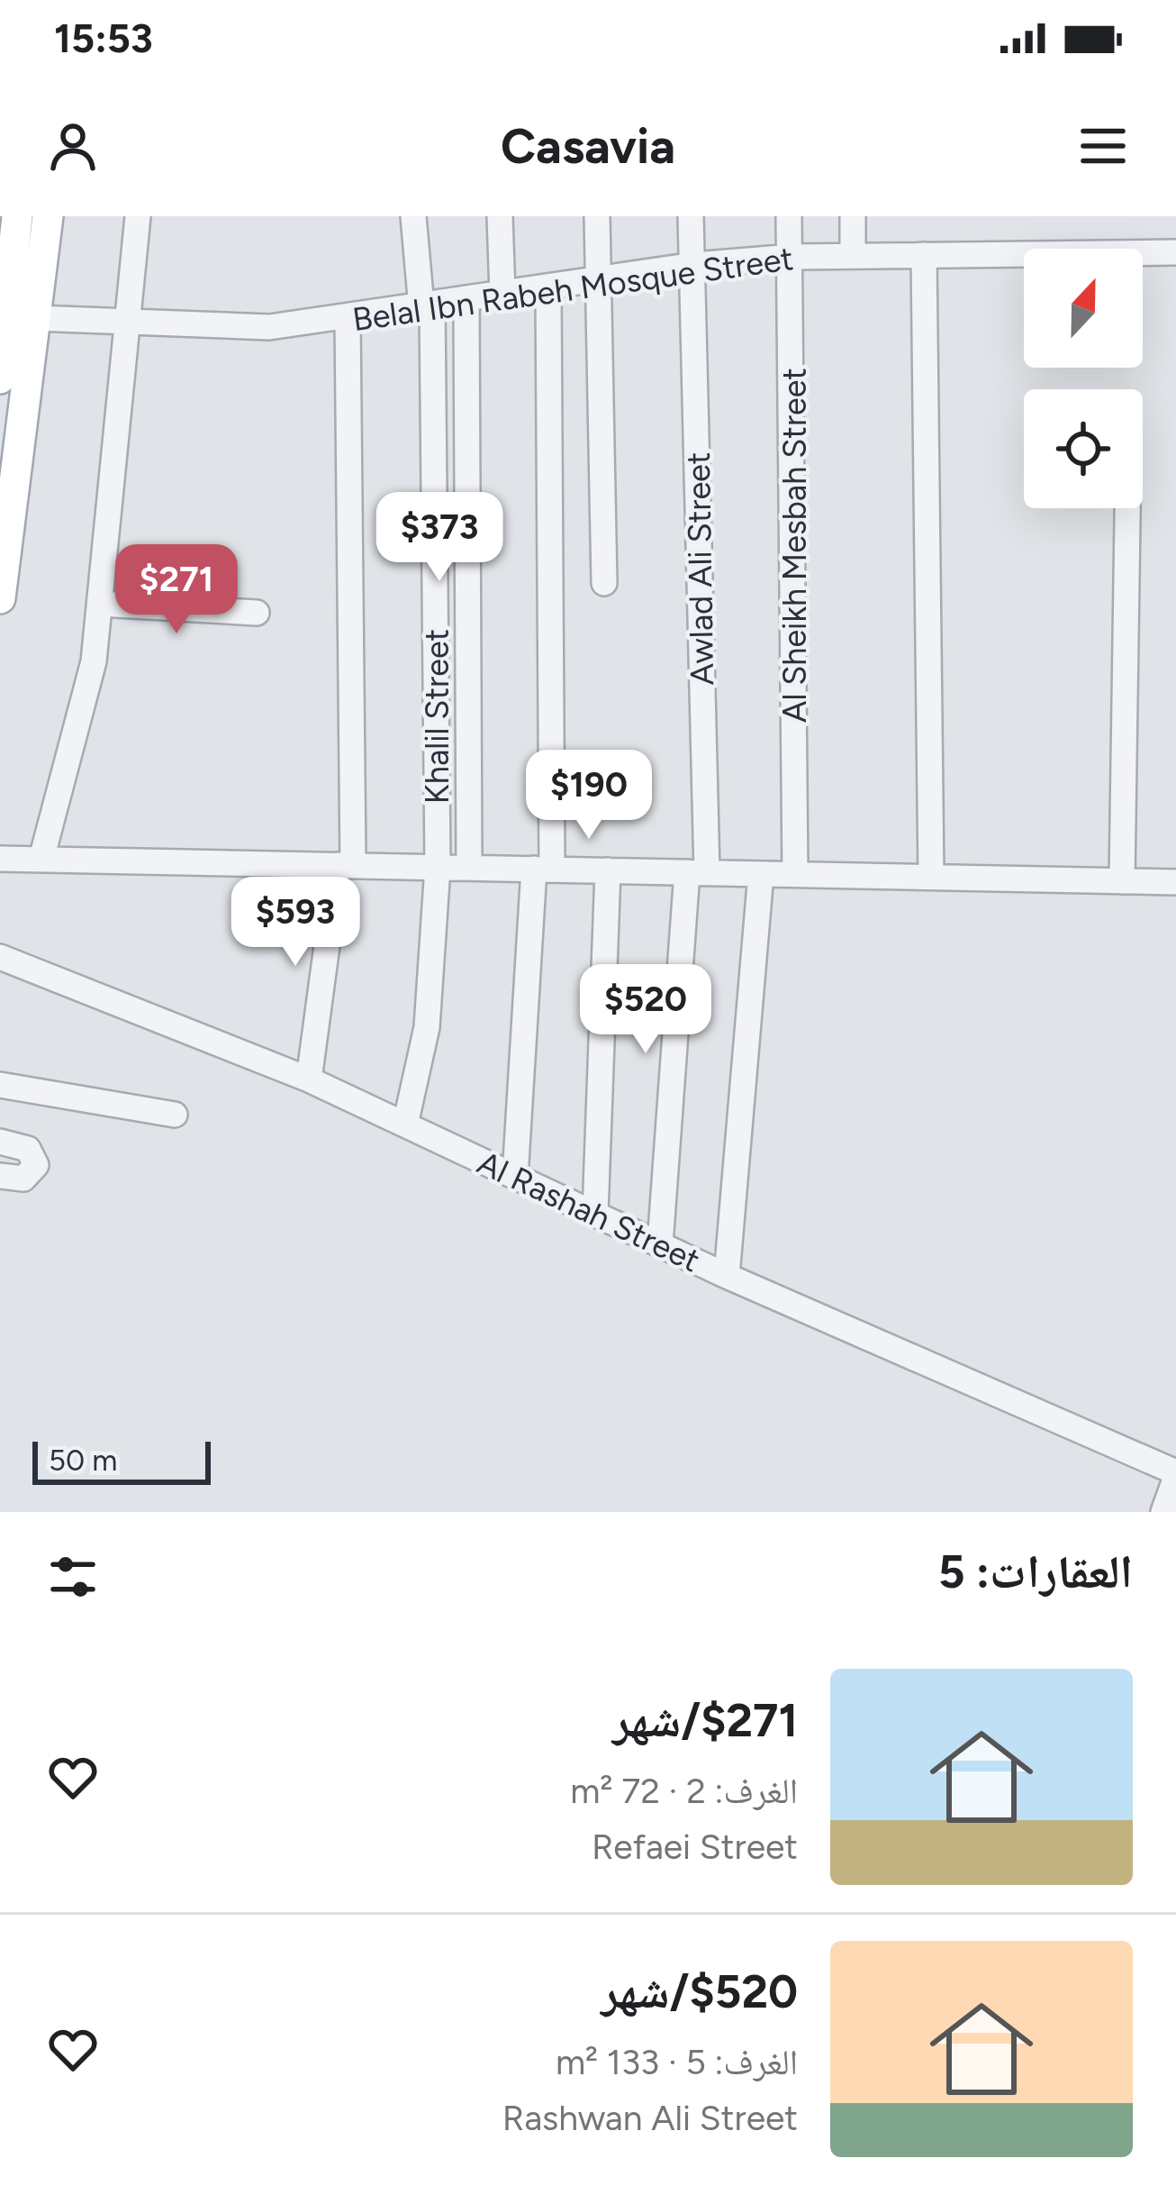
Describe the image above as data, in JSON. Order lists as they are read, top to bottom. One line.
{"streets":{"street":["Belal Ibn Rabeh Mosque Street","Al Sheikh Mesbah Street","Awlad Ali Street","Khalil Street","Al Rashah Street"]},"crossings":[["Belal Ibn Rabeh Mosque Street","Al Sheikh Mesbah Street"],["Belal Ibn Rabeh Mosque Street","Awlad Ali Street"],["Belal Ibn Rabeh Mosque Street","Khalil Street"],["Awlad Ali Street","Al Rashah Street"],["Khalil Street","Al Rashah Street"]],"scale_bar":"50 m","north":"top","page":{"status":"15:53","header":"Casavia","price":["$373","$271","$190","$593","$520"],"scale":"50 m","heading":"العقارات: 5","list":[{"name":"$271/شهر","note":"الغرف: 2 · 72 m² · Refaei Street"},{"name":"$520/شهر","note":"الغرف: 5 · 133 m² · Rashwan Ali Street"}]}}
